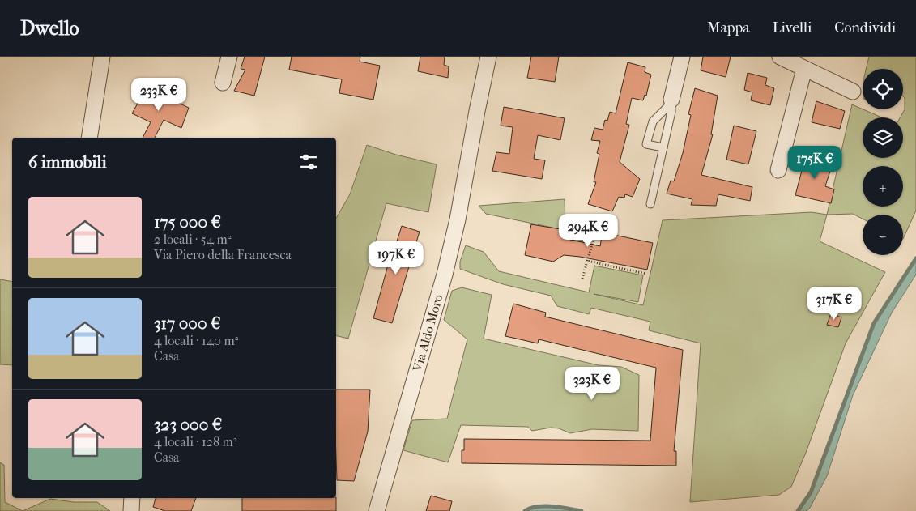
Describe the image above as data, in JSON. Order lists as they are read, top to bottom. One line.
{"streets":{"street":["Via Aldo Moro"]},"page":{"header":"Dwello","nav":["Mappa","Livelli","Condividi"],"map_buttons":["+","−"],"price":["233K €","175K €","294K €","197K €","317K €","323K €"],"heading":"6 immobili","list":[{"name":"175 000 €","note":"2 locali · 54 m² · Via Piero della Francesca"},{"name":"317 000 €","note":"4 locali · 140 m² · Casa"},{"name":"323 000 €","note":"4 locali · 128 m² · Casa"}]}}
